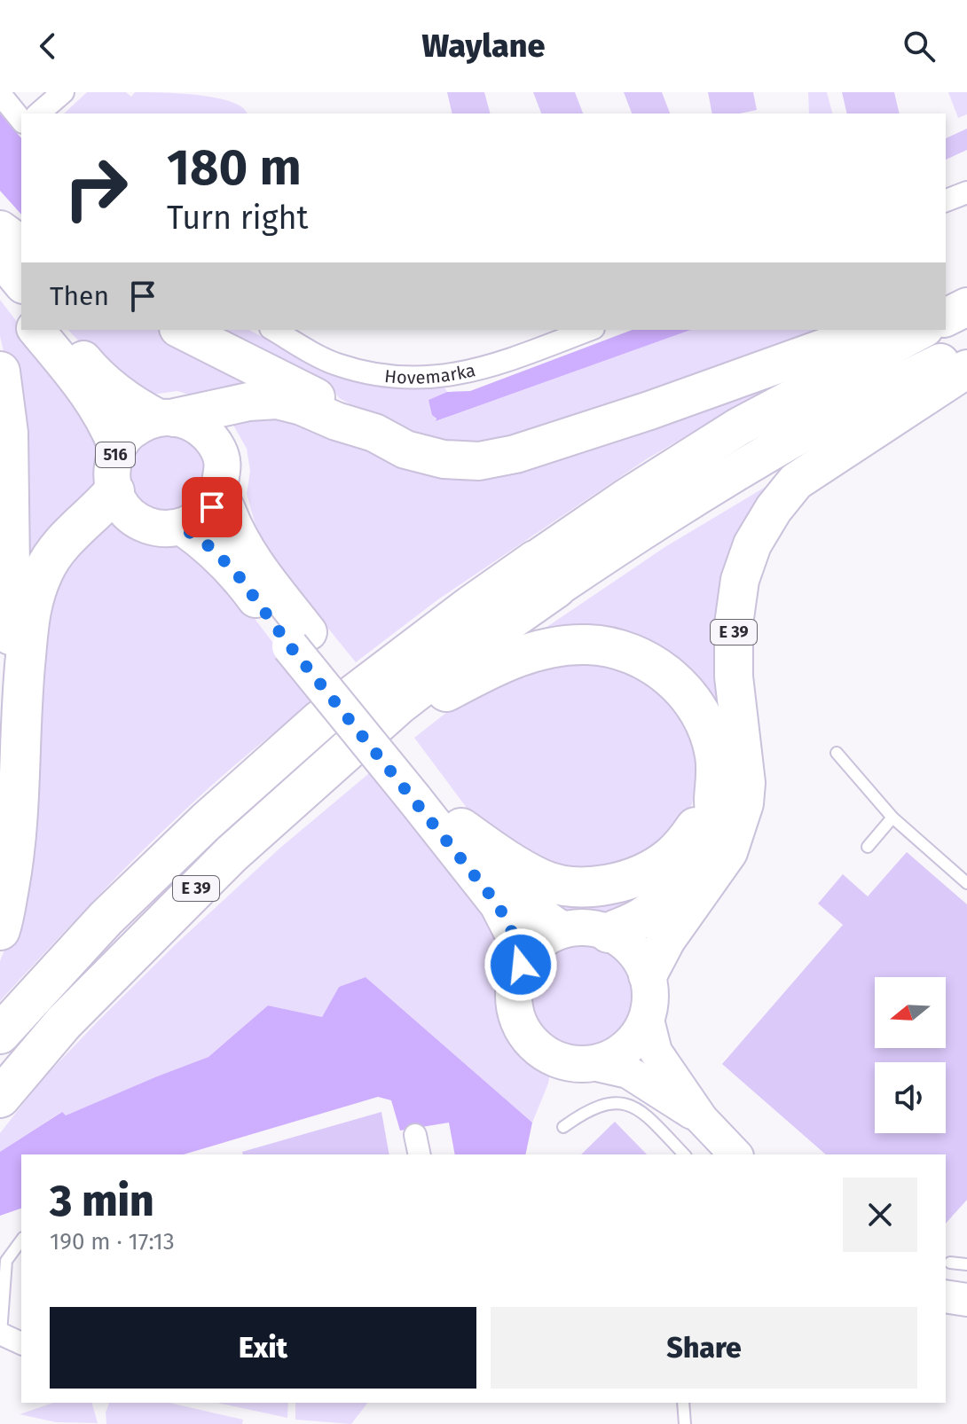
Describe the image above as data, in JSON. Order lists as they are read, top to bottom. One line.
{"streets":{"highway":["E 39"],"main road":["516"],"street":["Hovemarka"]},"north":"left","page":{"header":"Waylane","turn":["180 m","Turn right"],"then":"Then","heading":["3 min","190 m · 17:13"],"buttons":["Exit","Share"]}}
